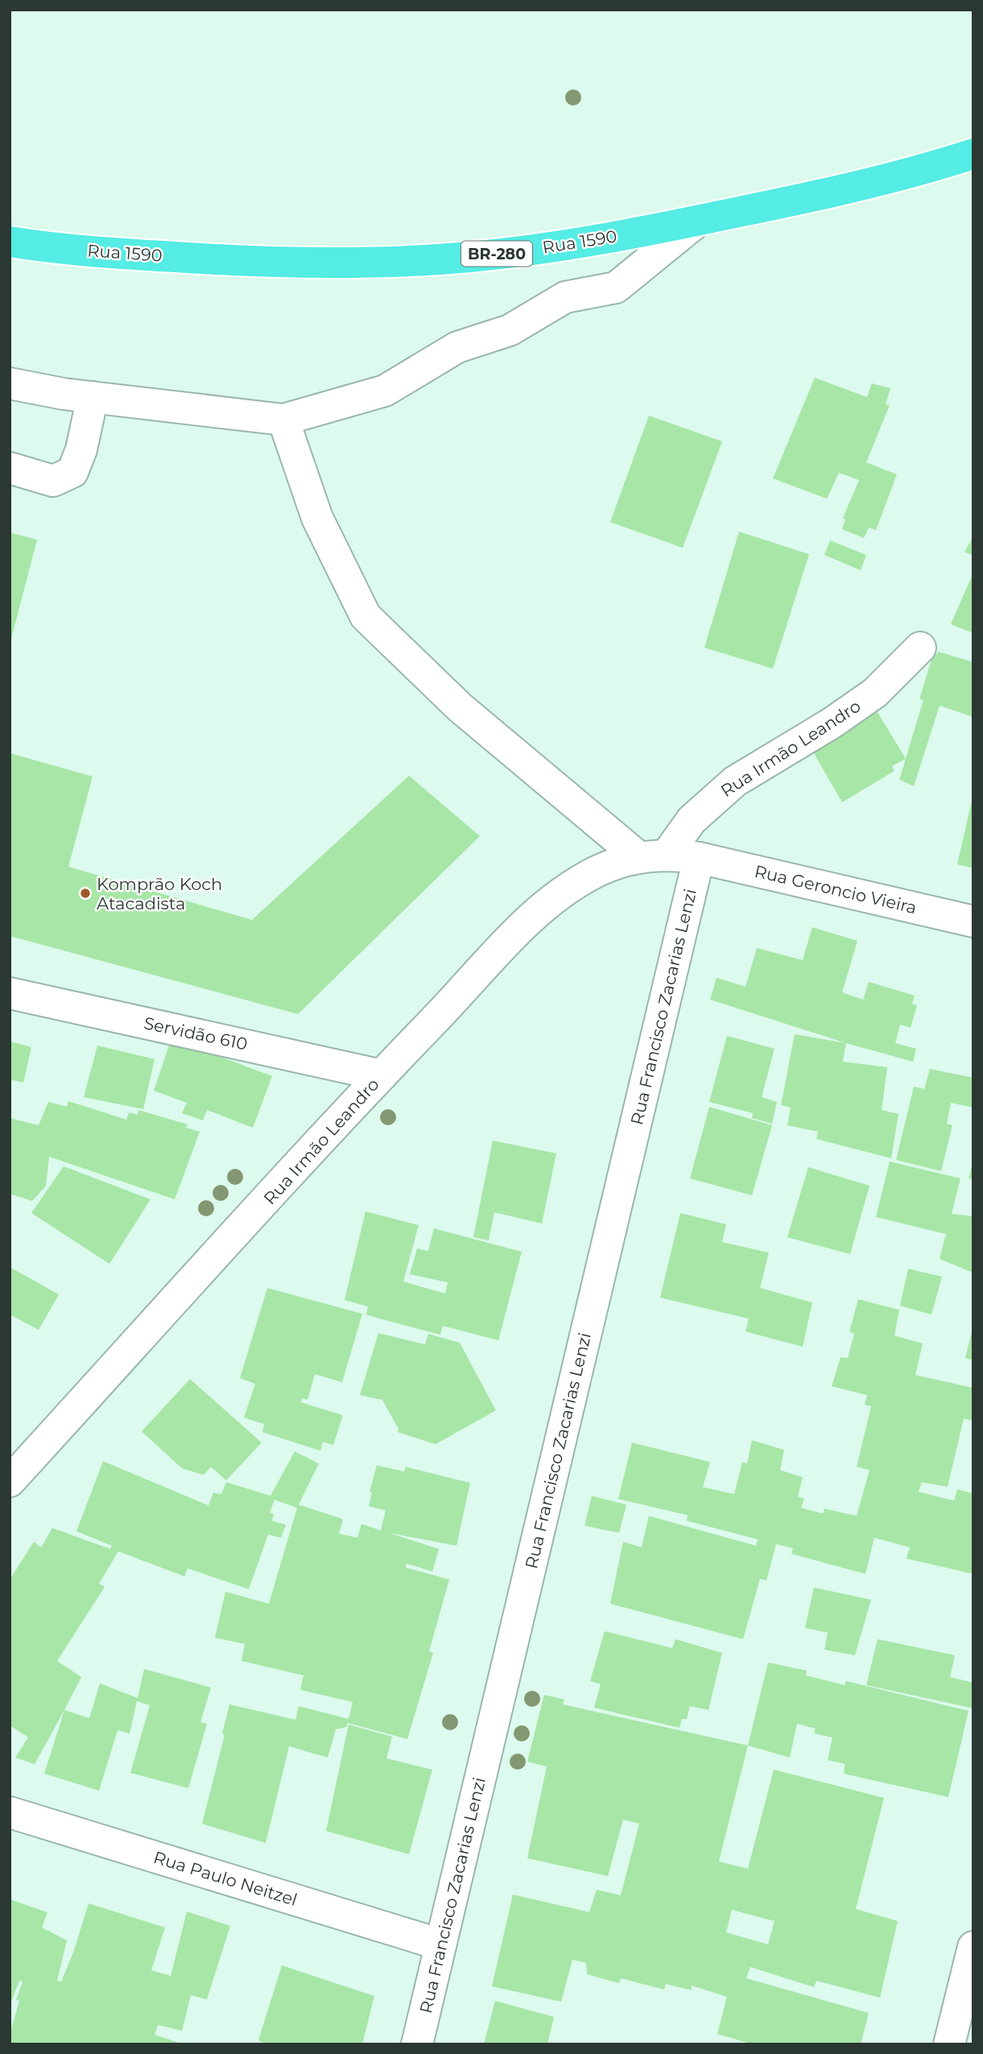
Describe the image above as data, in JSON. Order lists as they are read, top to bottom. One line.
{"streets":{"highway":["Rua 1590","BR-280"],"street":["Rua Irmão Leandro","Rua Geroncio Vieira","Rua Francisco Zacarias Lenzi","Servidão 610","Rua Paulo Neitzel"]},"crossings":[["Rua Irmão Leandro","Rua Geroncio Vieira"],["Rua Irmão Leandro","Rua Francisco Zacarias Lenzi"],["Rua Irmão Leandro","Servidão 610"],["Rua Geroncio Vieira","Rua Francisco Zacarias Lenzi"],["Rua Francisco Zacarias Lenzi","Rua Paulo Neitzel"]],"places":["Komprão Koch Atacadista"]}
